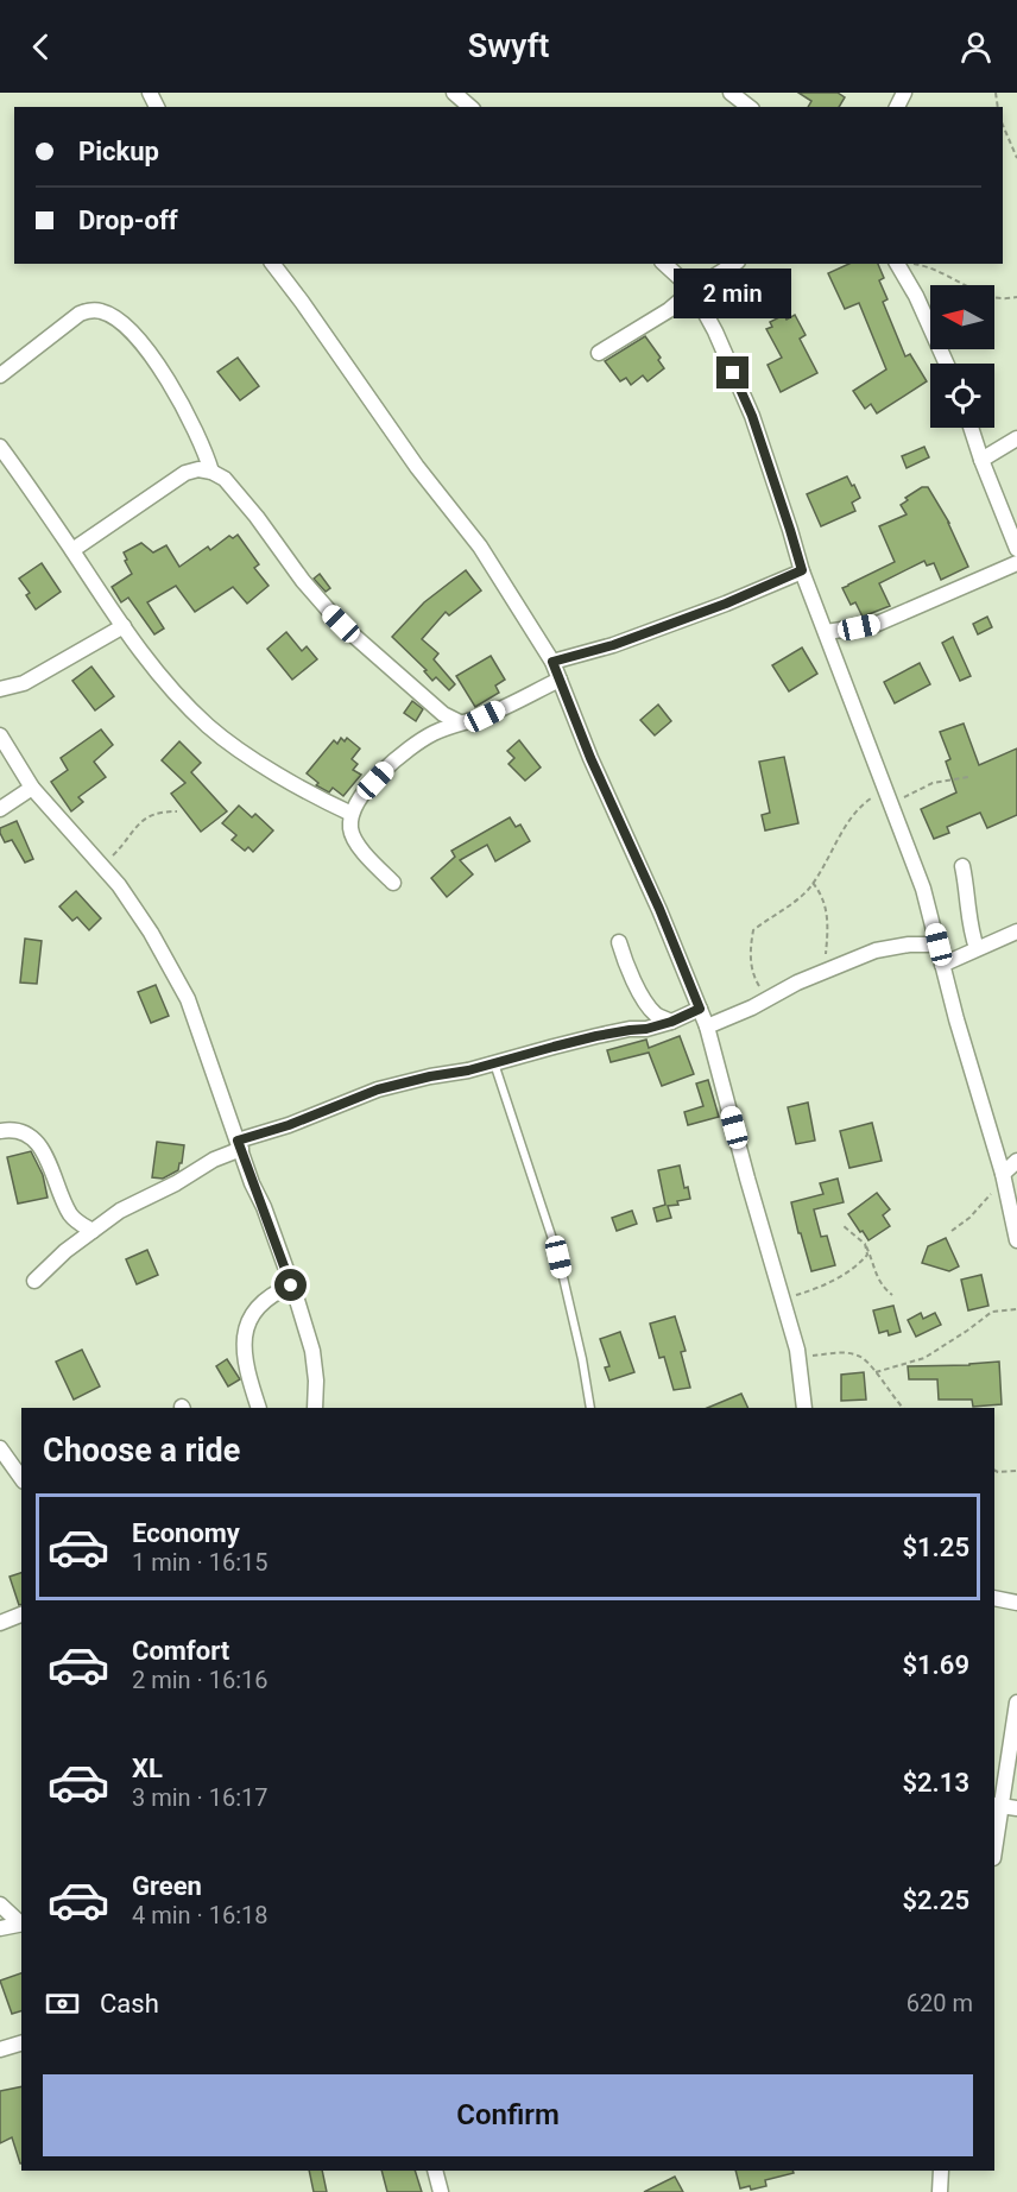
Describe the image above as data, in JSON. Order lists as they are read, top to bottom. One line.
{"north":"left","page":{"header":"Swyft","banner":["Pickup","Drop-off"],"bubble":"2 min","heading":"Choose a ride","list":[{"name":"Economy","note":"1 min · 16:15","value":"$1.25"},{"name":"Comfort","note":"2 min · 16:16","value":"$1.69"},{"name":"XL","note":"3 min · 16:17","value":"$2.13"},{"name":"Green","note":"4 min · 16:18","value":"$2.25"}],"pay":["Cash","620 m"],"buttons":"Confirm"}}
